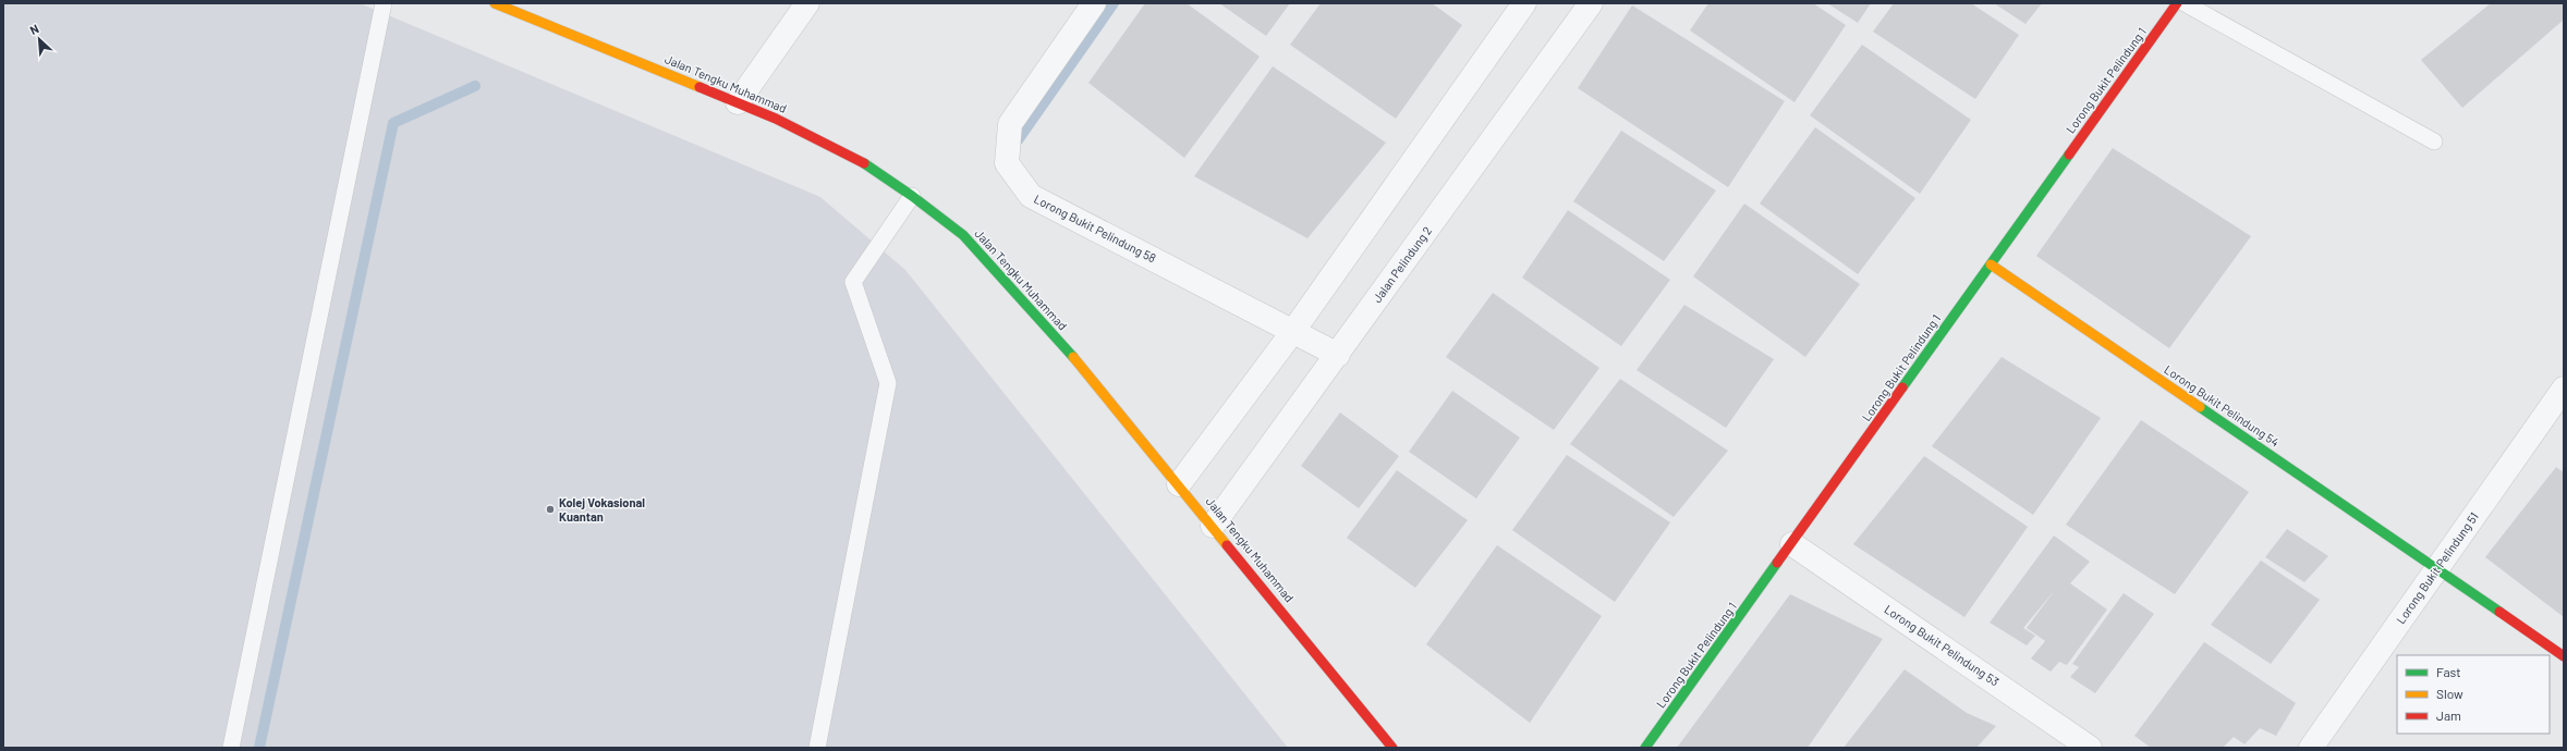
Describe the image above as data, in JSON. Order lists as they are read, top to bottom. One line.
{"streets":{"street":["Lorong Bukit Pelindung 1","Jalan Tengku Muhammad","Lorong Bukit Pelindung 58","Jalan Pelindung 2","Lorong Bukit Pelindung 54","Lorong Bukit Pelindung 51","Lorong Bukit Pelindung 53"]},"crossings":[["Lorong Bukit Pelindung 1","Lorong Bukit Pelindung 54"],["Lorong Bukit Pelindung 1","Lorong Bukit Pelindung 53"],["Jalan Tengku Muhammad","Jalan Pelindung 2"],["Lorong Bukit Pelindung 58","Jalan Pelindung 2"],["Lorong Bukit Pelindung 54","Lorong Bukit Pelindung 51"]],"places":["Kolej Vokasional Kuantan"],"legend":["Fast","Slow","Jam"],"north":"top left"}
